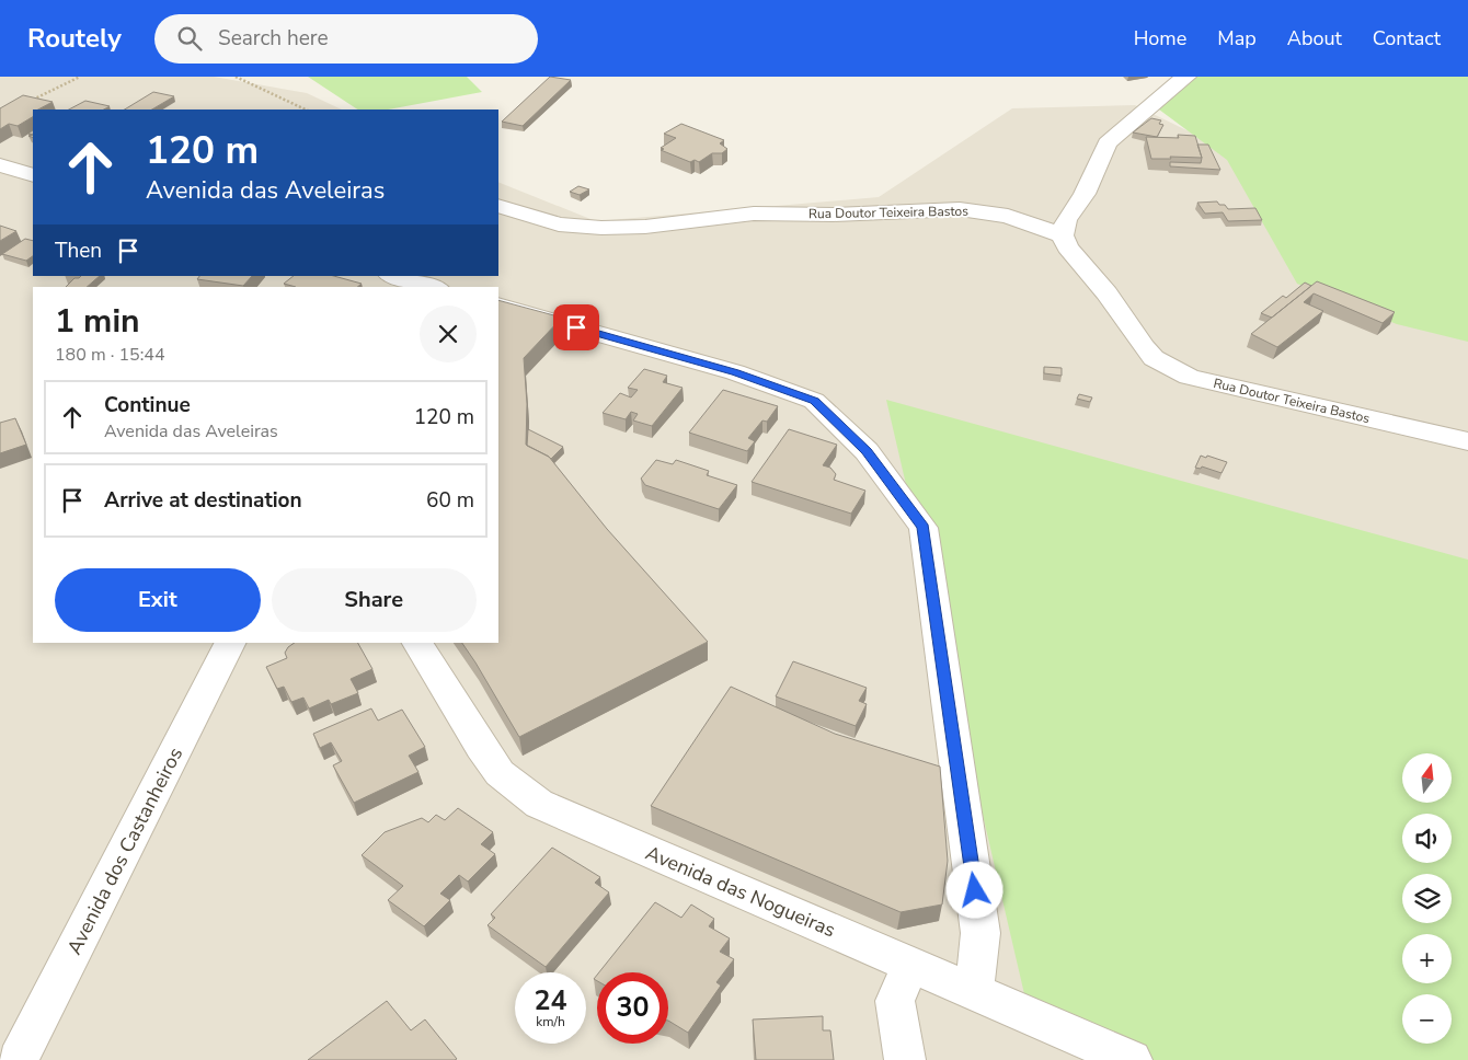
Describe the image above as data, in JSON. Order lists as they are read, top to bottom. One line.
{"streets":{"street":["Rua Doutor Teixeira Bastos","Avenida dos Castanheiros","Avenida das Nogueiras"]},"north":"top","page":{"header":"Routely","search":"Search here","nav":["Home","Map","About","Contact"],"turn":["120 m","Avenida das Aveleiras"],"then":"Then","heading":["1 min","180 m · 15:44"],"list":[{"name":"Continue","note":"Avenida das Aveleiras","value":"120 m"},{"name":"Arrive at destination","value":"60 m"}],"buttons":["Exit","Share"],"map_buttons":["+","−"],"speed":"24 km/h","limit":"30"}}
